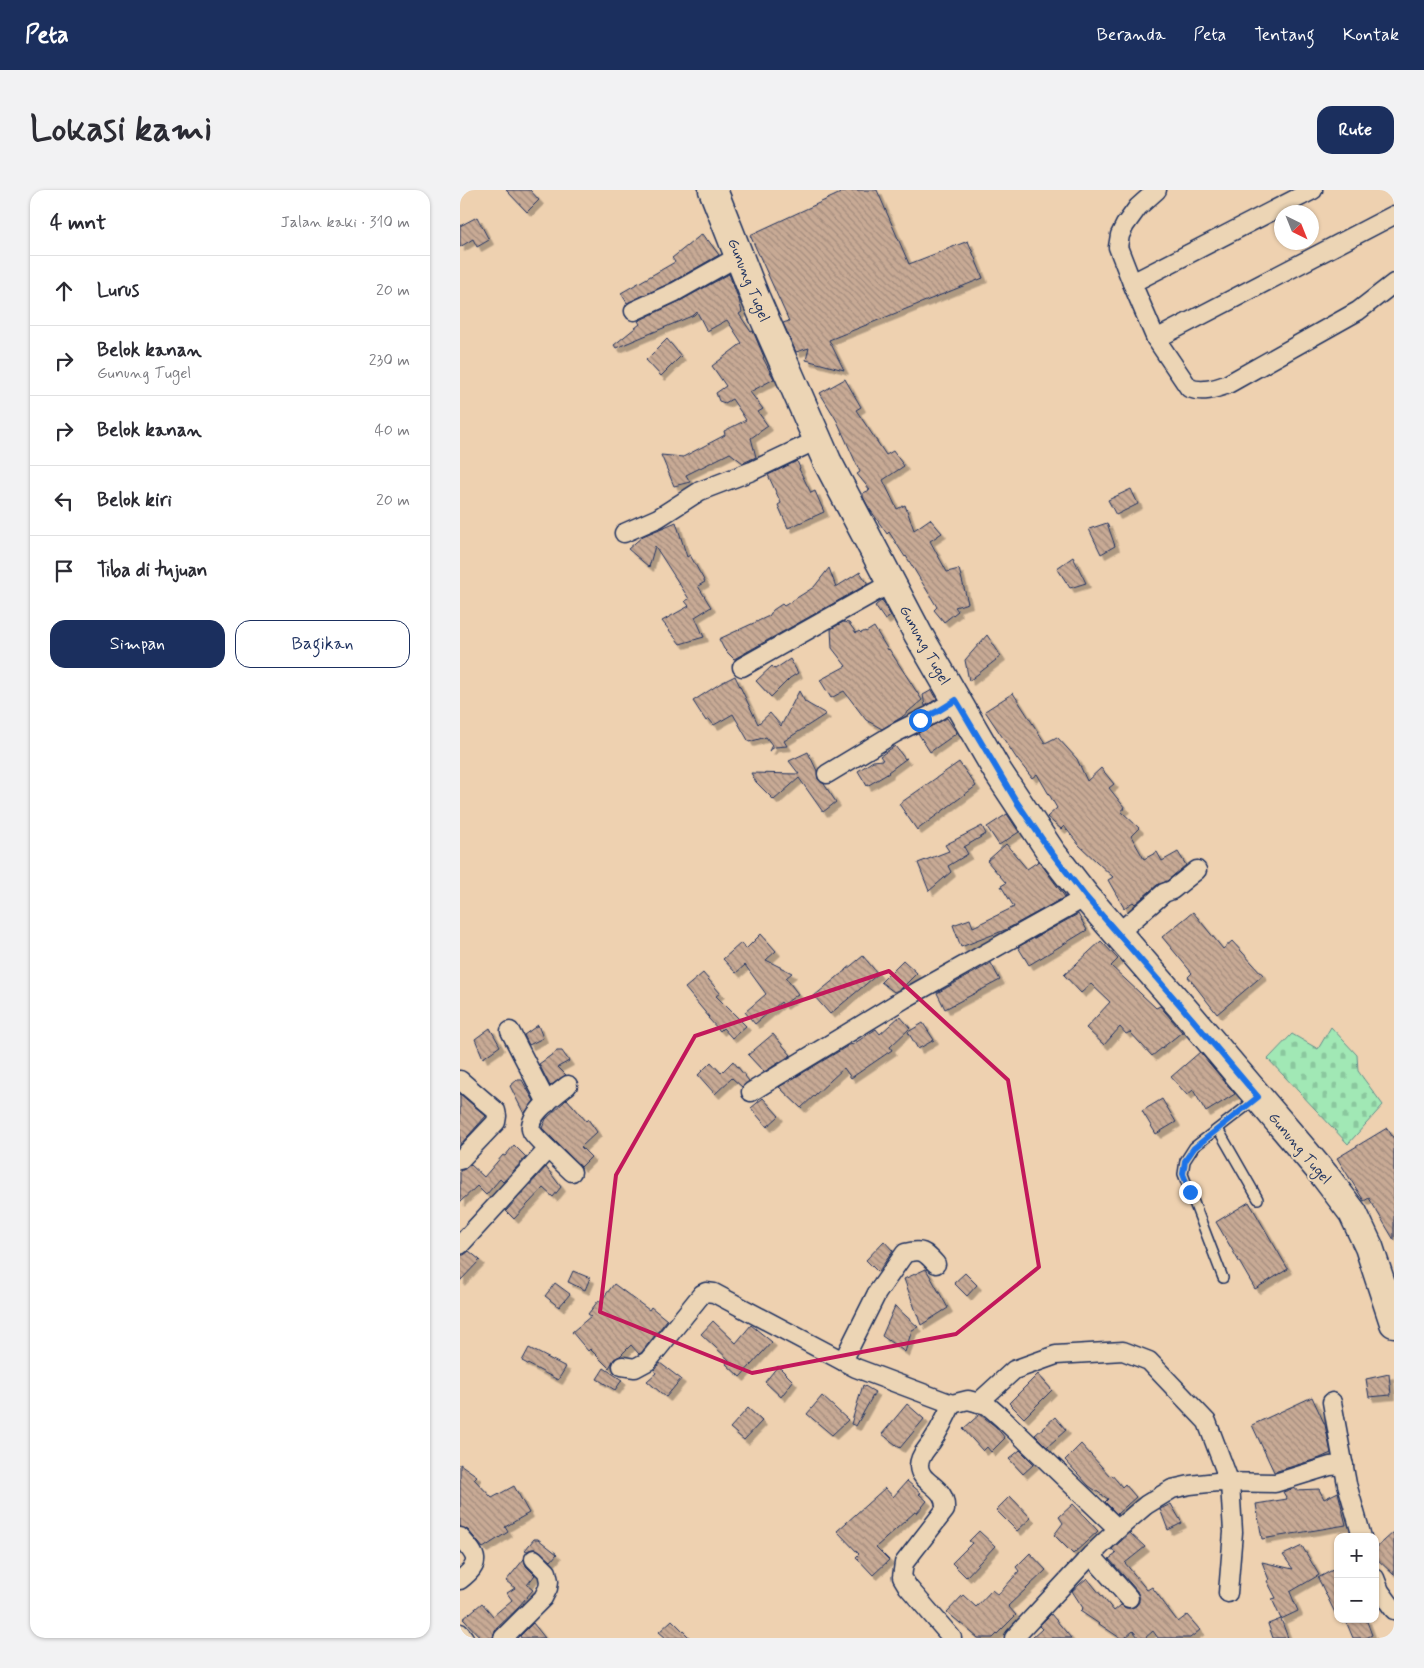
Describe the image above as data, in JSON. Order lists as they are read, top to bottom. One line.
{"streets":{"main road":["Gunung Tugel"]},"north":"bottom right","page":{"header":"Peta","nav":["Beranda","Peta","Tentang","Kontak"],"buttons":["Rute",["Simpan","Bagikan"]],"title":"Lokasi kami","heading":["4 mnt","Jalan kaki · 310 m"],"list":[["Lurus","20 m"],["Belok kanan","Gunung Tugel","230 m"],["Belok kanan","40 m"],["Belok kiri","20 m"],"Tiba di tujuan"],"map_buttons":["+","−"]}}
